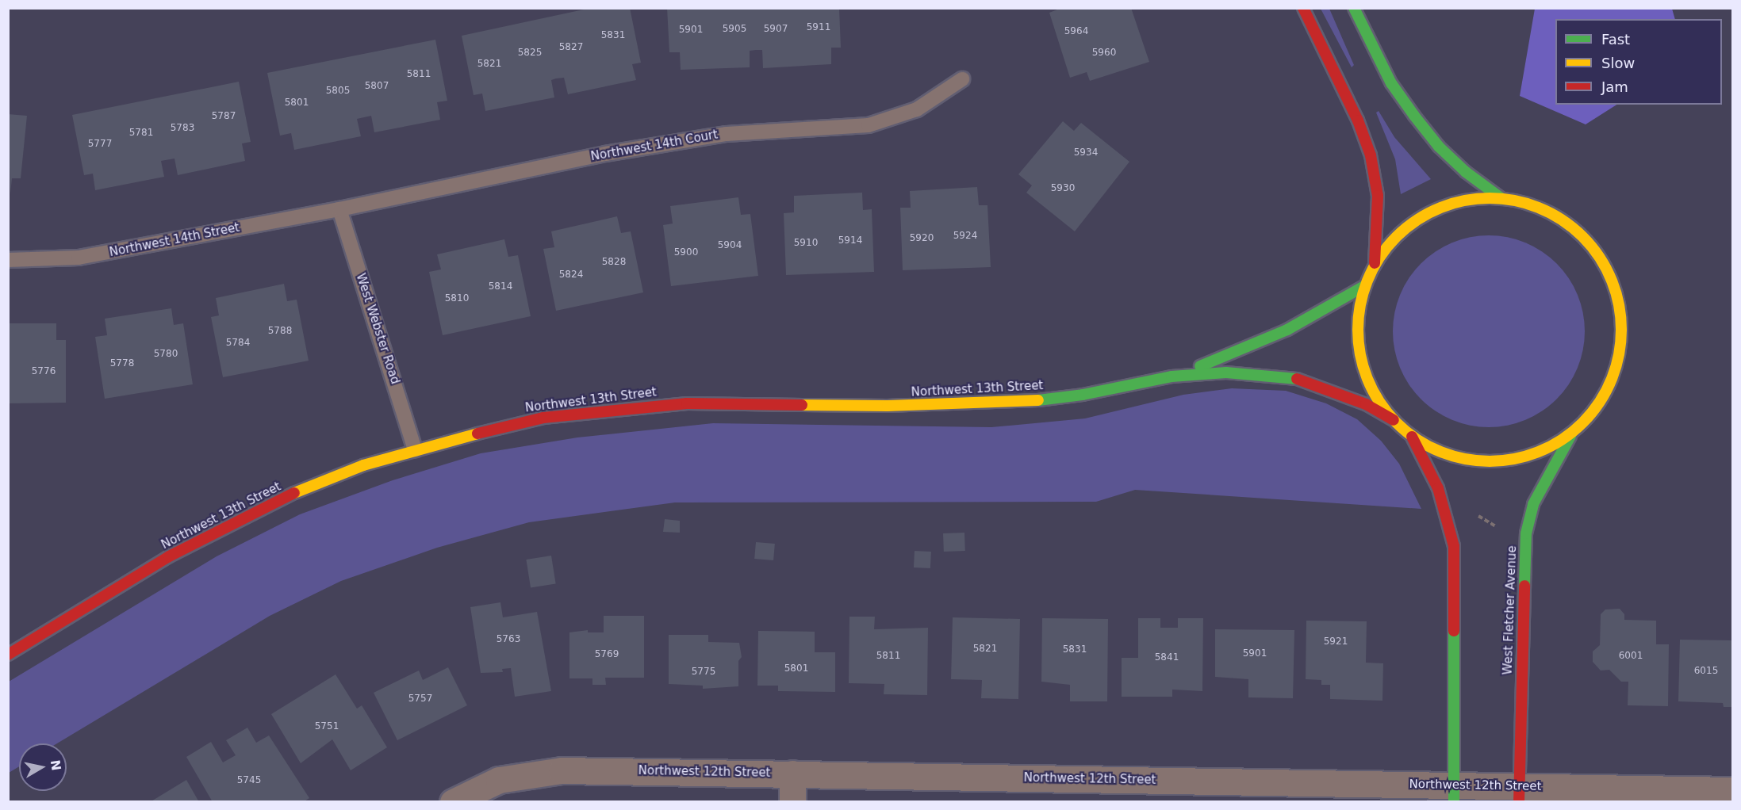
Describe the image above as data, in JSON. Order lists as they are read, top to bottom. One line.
{"streets":{"main road":["Northwest 13th Street","West Fletcher Avenue"],"street":["Northwest 12th Street"],"lane":["Northwest 14th Court","Northwest 14th Street","West Webster Road"]},"crossings":[["Northwest 14th Court","Northwest 14th Street"],["Northwest 14th Court","West Webster Road"],["Northwest 14th Street","West Webster Road"],["West Webster Road","Northwest 13th Street"],["West Fletcher Avenue","Northwest 12th Street"]],"house_numbers":["5911","5905","5907","5901","5964","5831","5827","5825","5960","5821","5811","5807","5805","5801","5787","5783","5781","5777","5934","5930","5924","5920","5914","5910","5904","5900","5828","5824","5814","5810","5788","5784","5780","5778","5776","5763","5921","5821","5831","5901","5769","5811","6001","5841","5801","6015","5775","5757","5751","5745"],"legend":["Fast","Slow","Jam"],"north":"right"}
